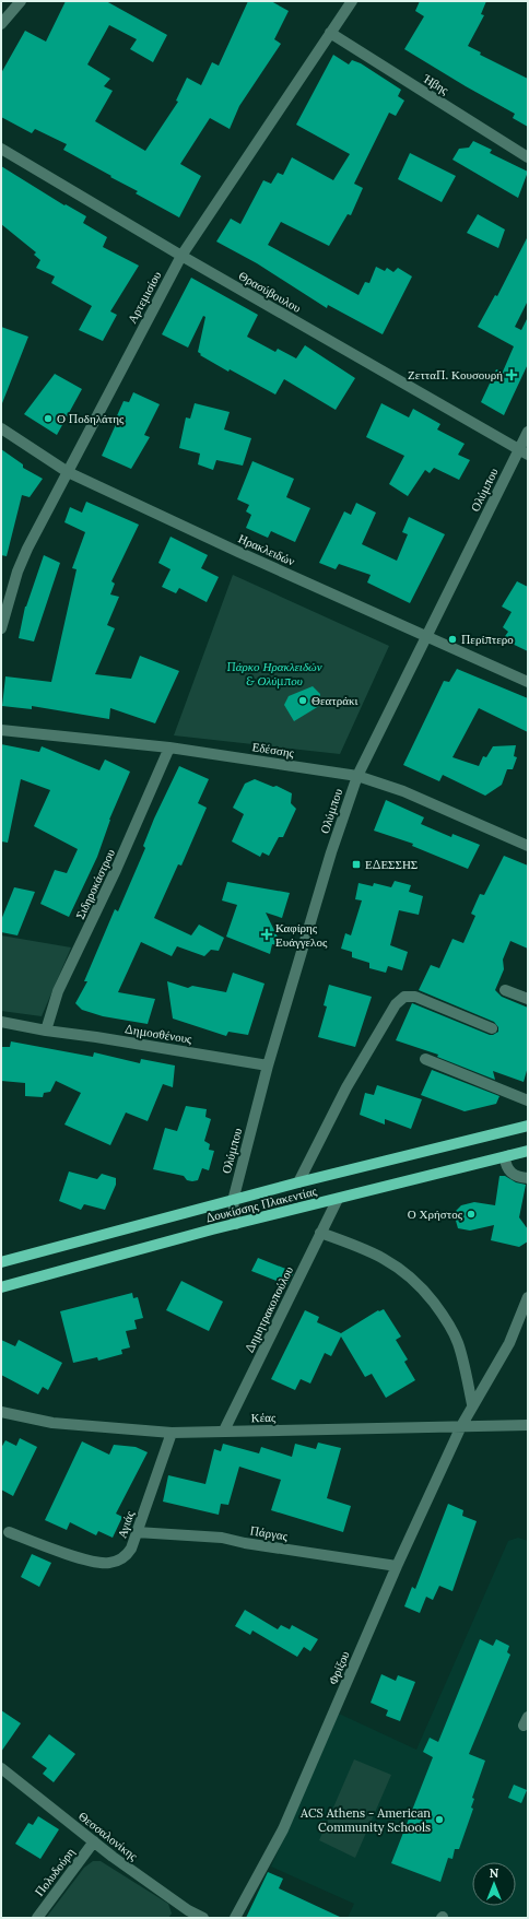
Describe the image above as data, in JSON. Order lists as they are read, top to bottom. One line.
{"streets":{"main road":["Δουκίσσης Πλακεντίας"],"street":["Ήβης","Θρασύβουλου","Αρτεμισίου","Ολύμπου","Ηρακλειδών","Εδέσσης","Σιδηροκάστρου","Δημοσθένους","Δημητρακοπούλου","Κέας","Αγιάς","Πάργας","Φρίξου","Θεσσαλονίκης","Πολυδούρη"]},"crossings":[["Ήβης","Αρτεμισίου"],["Θρασύβουλου","Αρτεμισίου"],["Θρασύβουλου","Ολύμπου"],["Αρτεμισίου","Ηρακλειδών"],["Ολύμπου","Ηρακλειδών"],["Ολύμπου","Εδέσσης"],["Ολύμπου","Δημοσθένους"],["Ολύμπου","Δουκίσσης Πλακεντίας"],["Εδέσσης","Σιδηροκάστρου"],["Σιδηροκάστρου","Δημοσθένους"],["Δουκίσσης Πλακεντίας","Δημητρακοπούλου"],["Δημητρακοπούλου","Κέας"],["Κέας","Αγιάς"],["Κέας","Φρίξου"],["Αγιάς","Πάργας"],["Πάργας","Φρίξου"],["Θεσσαλονίκης","Πολυδούρη"]],"parks":["Πάρκο Ηρακλειδών & Ολύμπου"],"places":{"health":["ΖετταΠ. Κουσουρή","Καφίρης Ευάγγελος"],"other":["Ο Ποδηλάτης","Περίπτερο","Θεατράκι","Ο Χρήστος","ACS Athens - American Community Schools"],"transit":["ΕΔΕΣΣΗΣ"]},"north":"top"}
